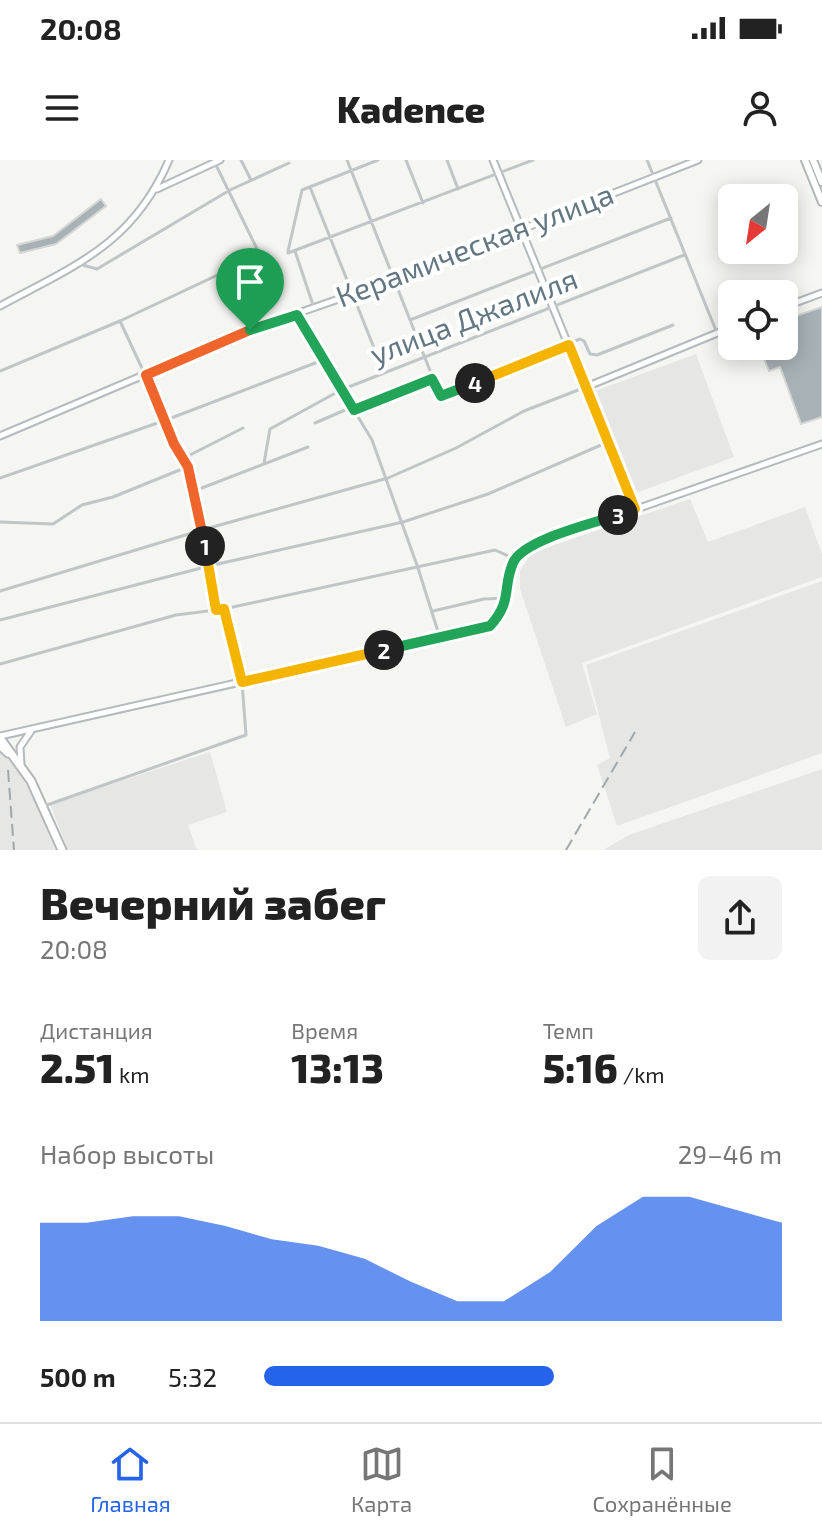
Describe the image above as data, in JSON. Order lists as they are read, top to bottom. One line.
{"streets":{"street":["Керамическая улица","улица Джалиля"]},"north":"bottom left","page":{"status":"20:08","header":"Kadence","pins":["4","3","1","2"],"heading":["Вечерний забег","20:08"],"stats":[["Дистанция","2.51 km"],["Время","13:13"],["Темп","5:16 /km"]],"chart":["Набор высоты","29–46 m"],"list":[{"name":"500 m","note":"5:32"}],"tabs":["Главная","Карта","Сохранённые"]}}
